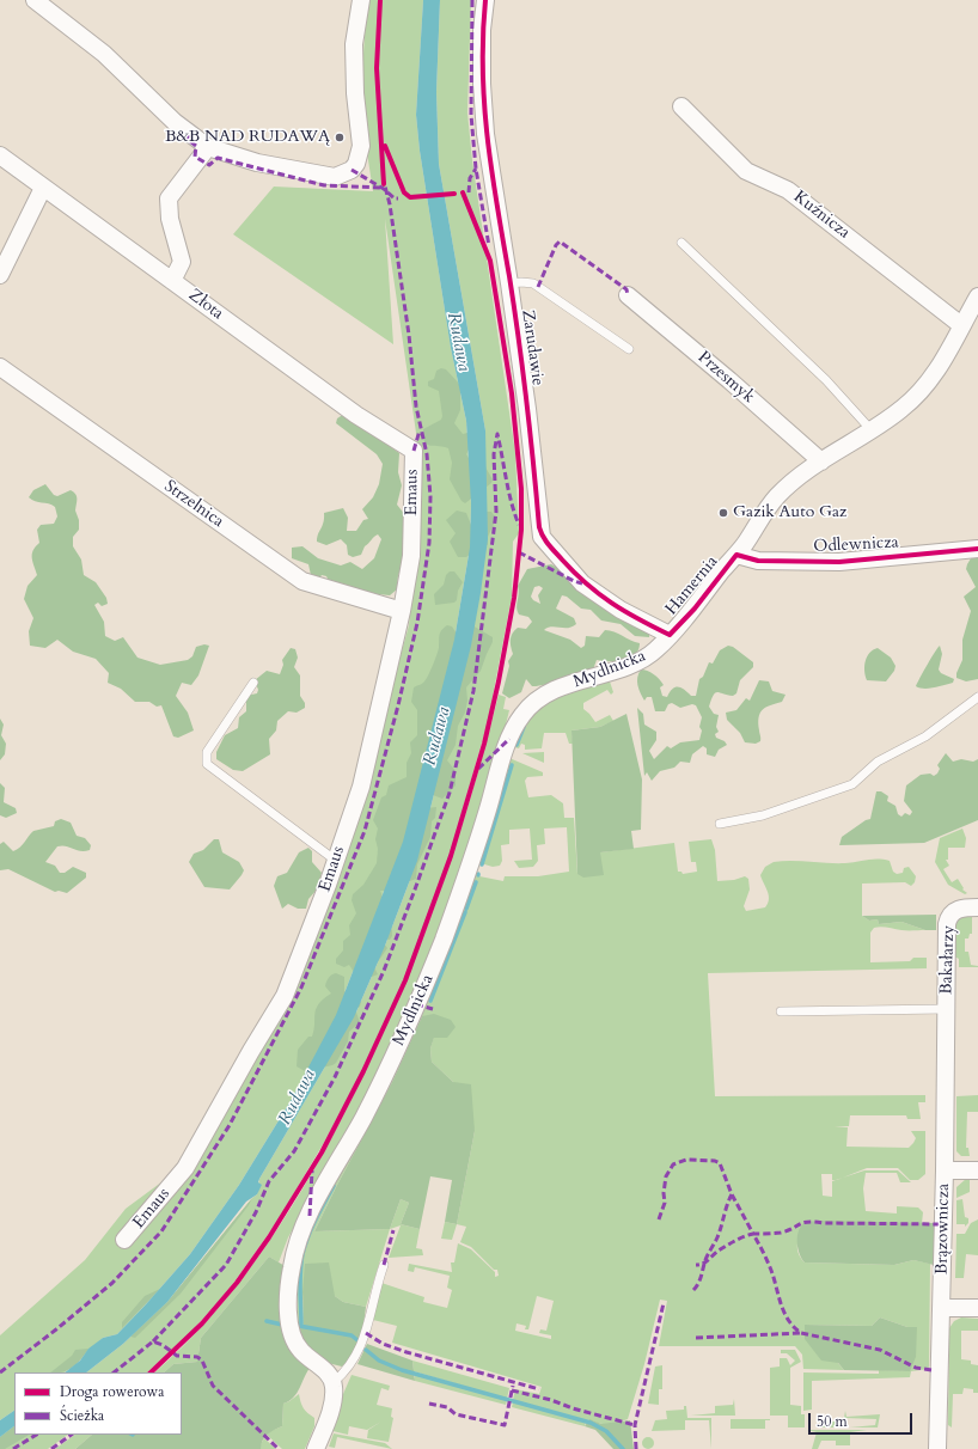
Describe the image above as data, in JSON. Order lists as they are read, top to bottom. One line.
{"streets":{"street":["Kuźnicza","Złota","Zarudawie","Przesmyk","Emaus","Strzelnica","Odlewnicza","Hamernia","Mydlnicka","Bakałarzy","Brązownicza"]},"crossings":[["Kuźnicza","Hamernia"],["Złota","Emaus"],["Zarudawie","Hamernia"],["Zarudawie","Mydlnicka"],["Przesmyk","Hamernia"],["Emaus","Strzelnica"],["Odlewnicza","Hamernia"],["Hamernia","Mydlnicka"],["Bakałarzy","Brązownicza"]],"water":["Rudawa"],"places":["B&B NAD RUDAWĄ","Gazik Auto Gaz"],"legend":["Droga rowerowa","Ścieżka"],"scale_bar":"50 m"}
